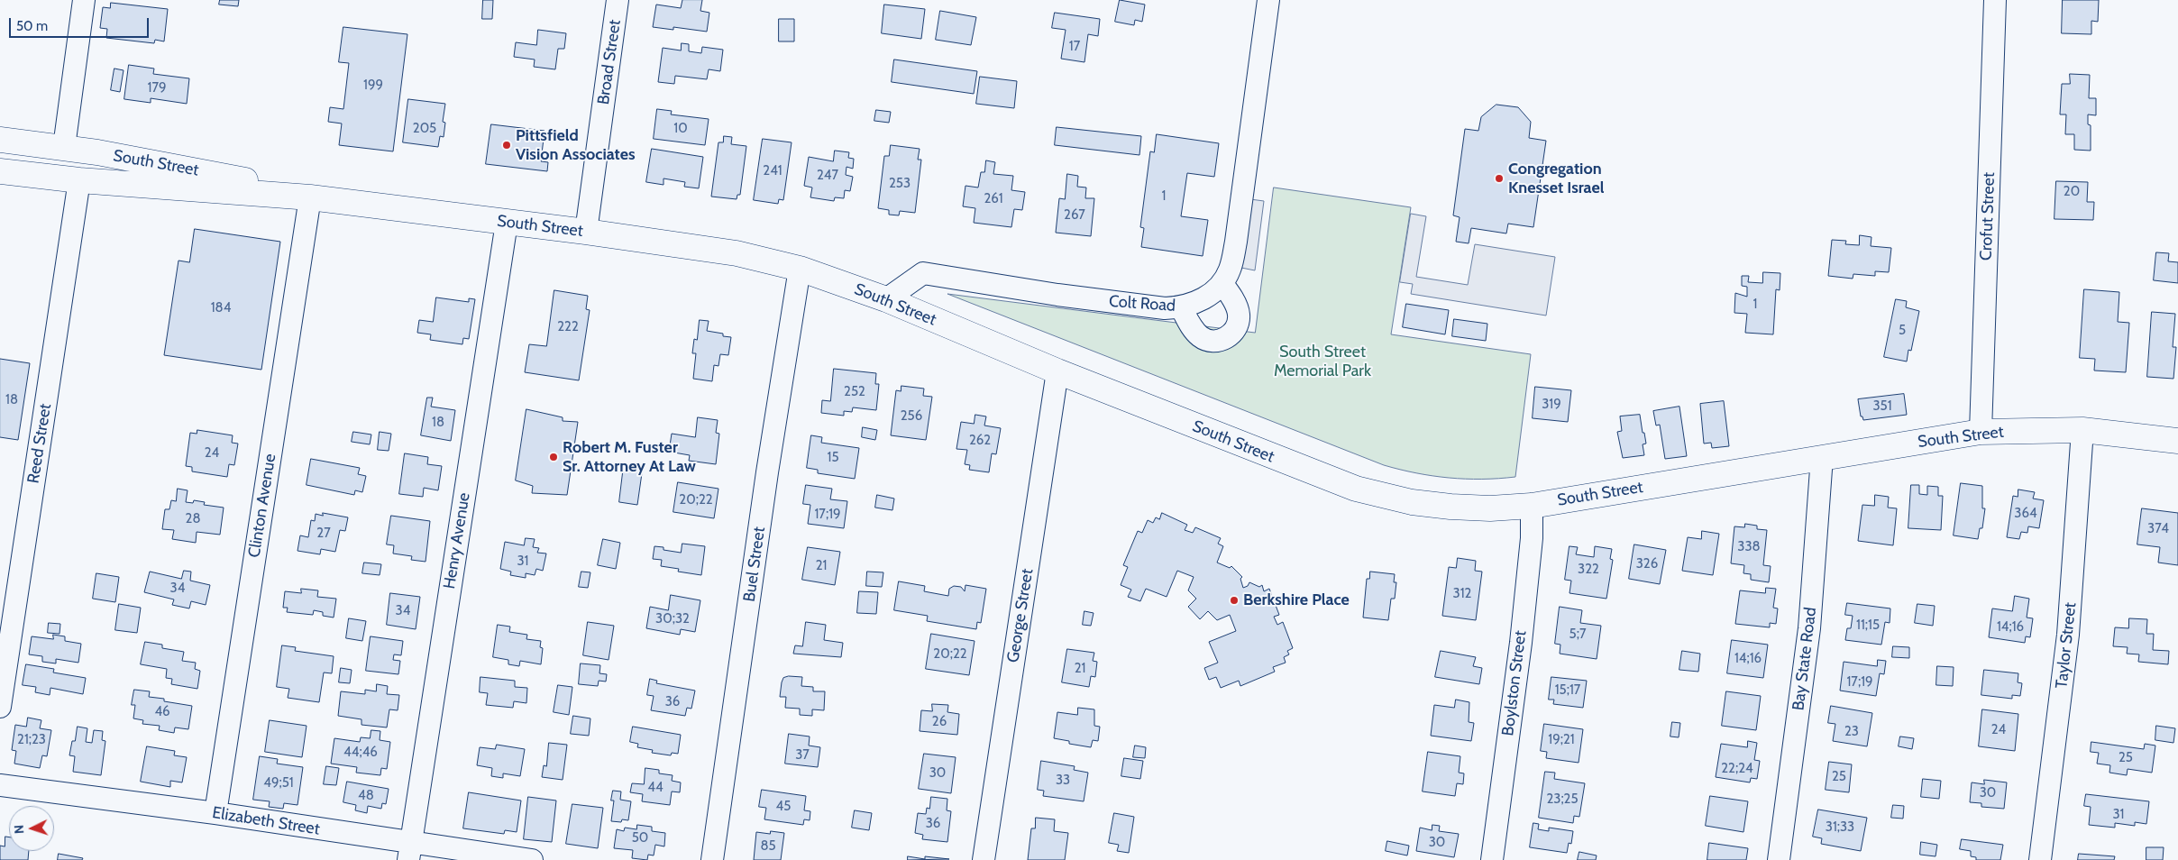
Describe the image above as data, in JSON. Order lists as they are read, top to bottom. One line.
{"streets":{"highway":["South Street"],"street":["Broad Street","Crofut Street","Colt Road","Reed Street","Clinton Avenue","Henry Avenue","Buel Street","George Street","Taylor Street","Bay State Road","Boylston Street","Elizabeth Street"]},"crossings":[["Broad Street","South Street"],["South Street","Crofut Street"],["South Street","Colt Road"],["South Street","Reed Street"],["South Street","Clinton Avenue"],["South Street","Henry Avenue"],["South Street","Buel Street"],["South Street","George Street"],["South Street","Taylor Street"],["South Street","Bay State Road"],["South Street","Boylston Street"],["Clinton Avenue","Elizabeth Street"],["Henry Avenue","Elizabeth Street"]],"parks":["South Street Memorial Park"],"places":["Pittsfield Vision Associates","Congregation Knesset Israel","Robert M. Fuster Sr. Attorney At Law","Berkshire Place"],"house_numbers":["17","199","179","205","10","241","247","253","20","1","261","267","1","184","222","5","252","18","319","351","256","18","262","24","15","20;22","364","17;19","28","374","27","338","31","326","21","322","34","312","34","30;32","11;15","14;16","5;7","20;22","14;16","21","17;19","15;17","36","46","26","24","23","21;23","19;21","44;46","37","25","22;24","30","25","33","49;51","44","30","48","23;25","45","31","36","31;33","50","30","85"],"scale_bar":"50 m","north":"left"}
